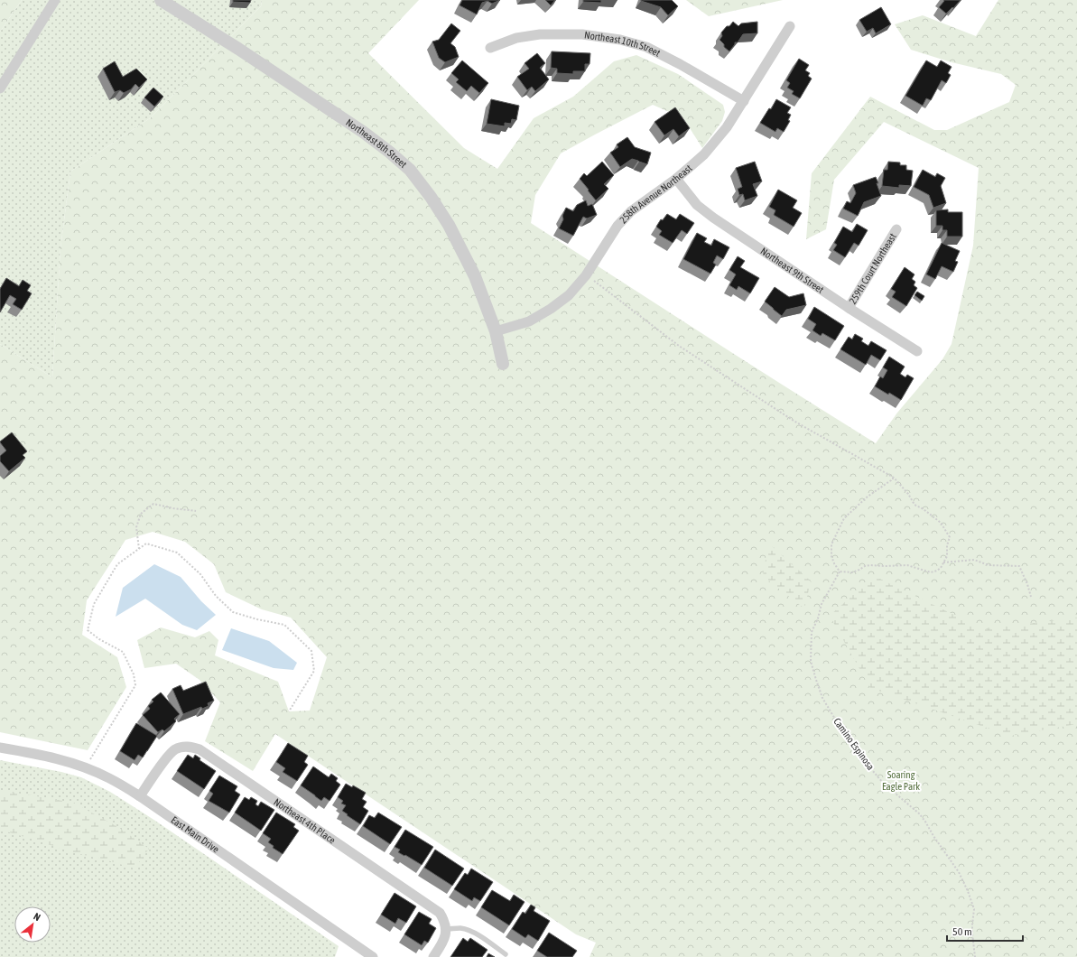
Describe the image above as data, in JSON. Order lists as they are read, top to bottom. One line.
{"streets":{"street":["Northeast 10th Street","Northeast 8th Street","258th Avenue Northeast","259th Court Northeast","Northeast 9th Street","Northeast 4th Place","East Main Drive"],"path":["Camino Espinosa"]},"crossings":[["Northeast 10th Street","258th Avenue Northeast"],["Northeast 8th Street","258th Avenue Northeast"],["258th Avenue Northeast","Northeast 9th Street"],["259th Court Northeast","Northeast 9th Street"],["Northeast 4th Place","East Main Drive"]],"parks":["Soaring Eagle Park"],"scale_bar":"50 m","north":"top right"}
